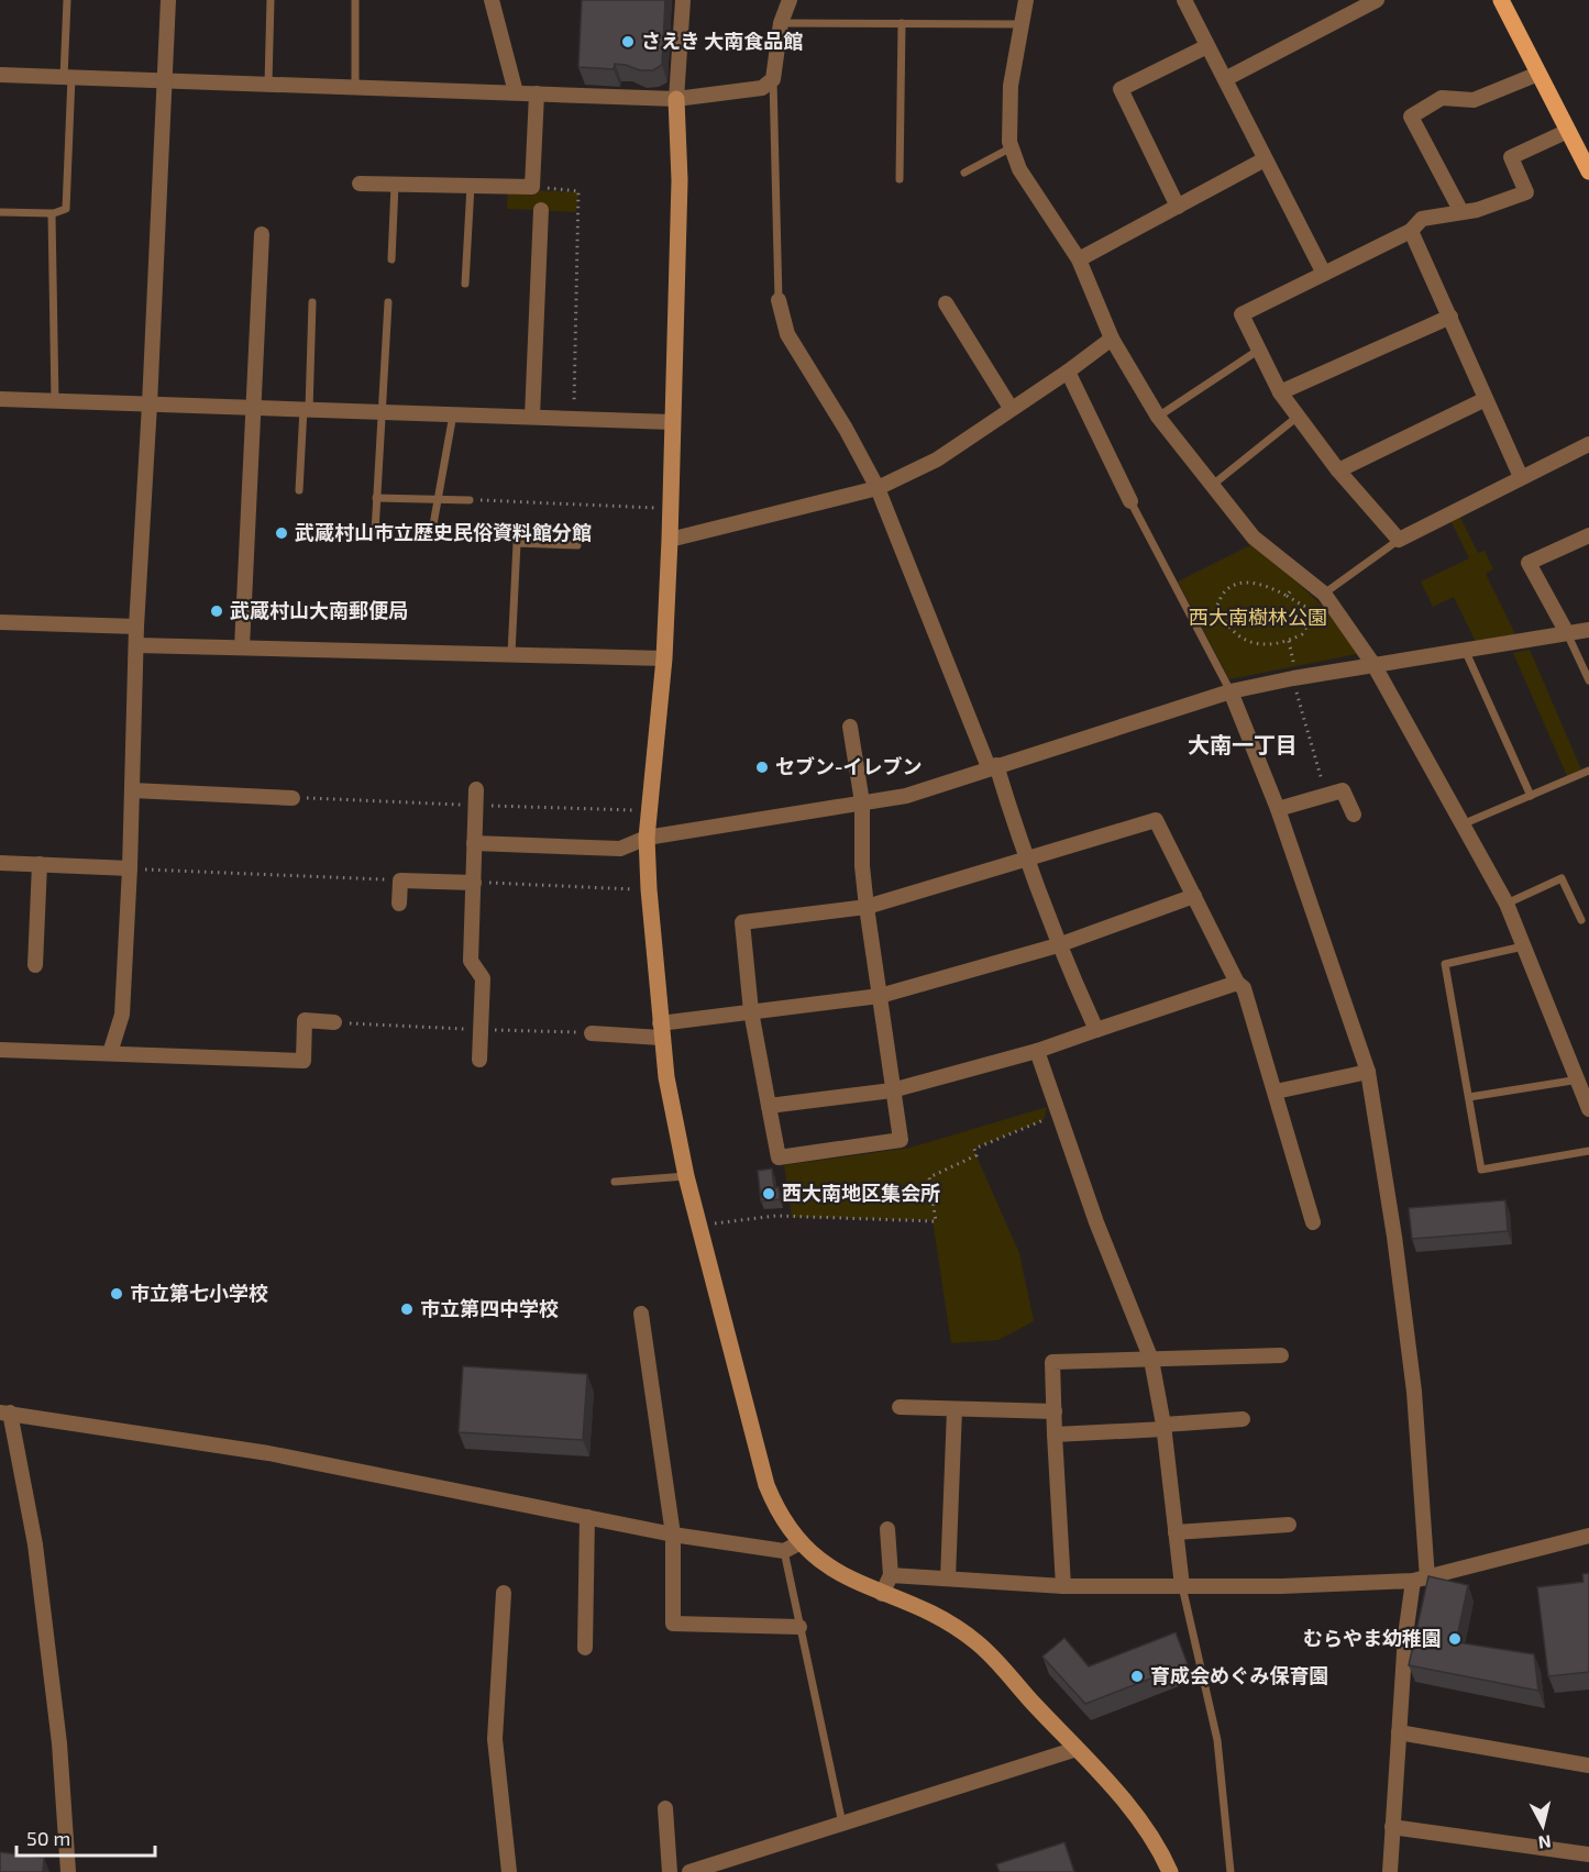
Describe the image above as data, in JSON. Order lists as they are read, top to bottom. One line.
{"districts":["大南一丁目"],"parks":["西大南樹林公園"],"places":["さえき 大南食品館","武蔵村山市立歴史民俗資料館分館","武蔵村山大南郵便局","セブン-イレブン","西大南地区集会所","市立第七小学校","市立第四中学校","むらやま幼稚園","育成会めぐみ保育園"],"scale_bar":"50 m","north":"bottom"}
